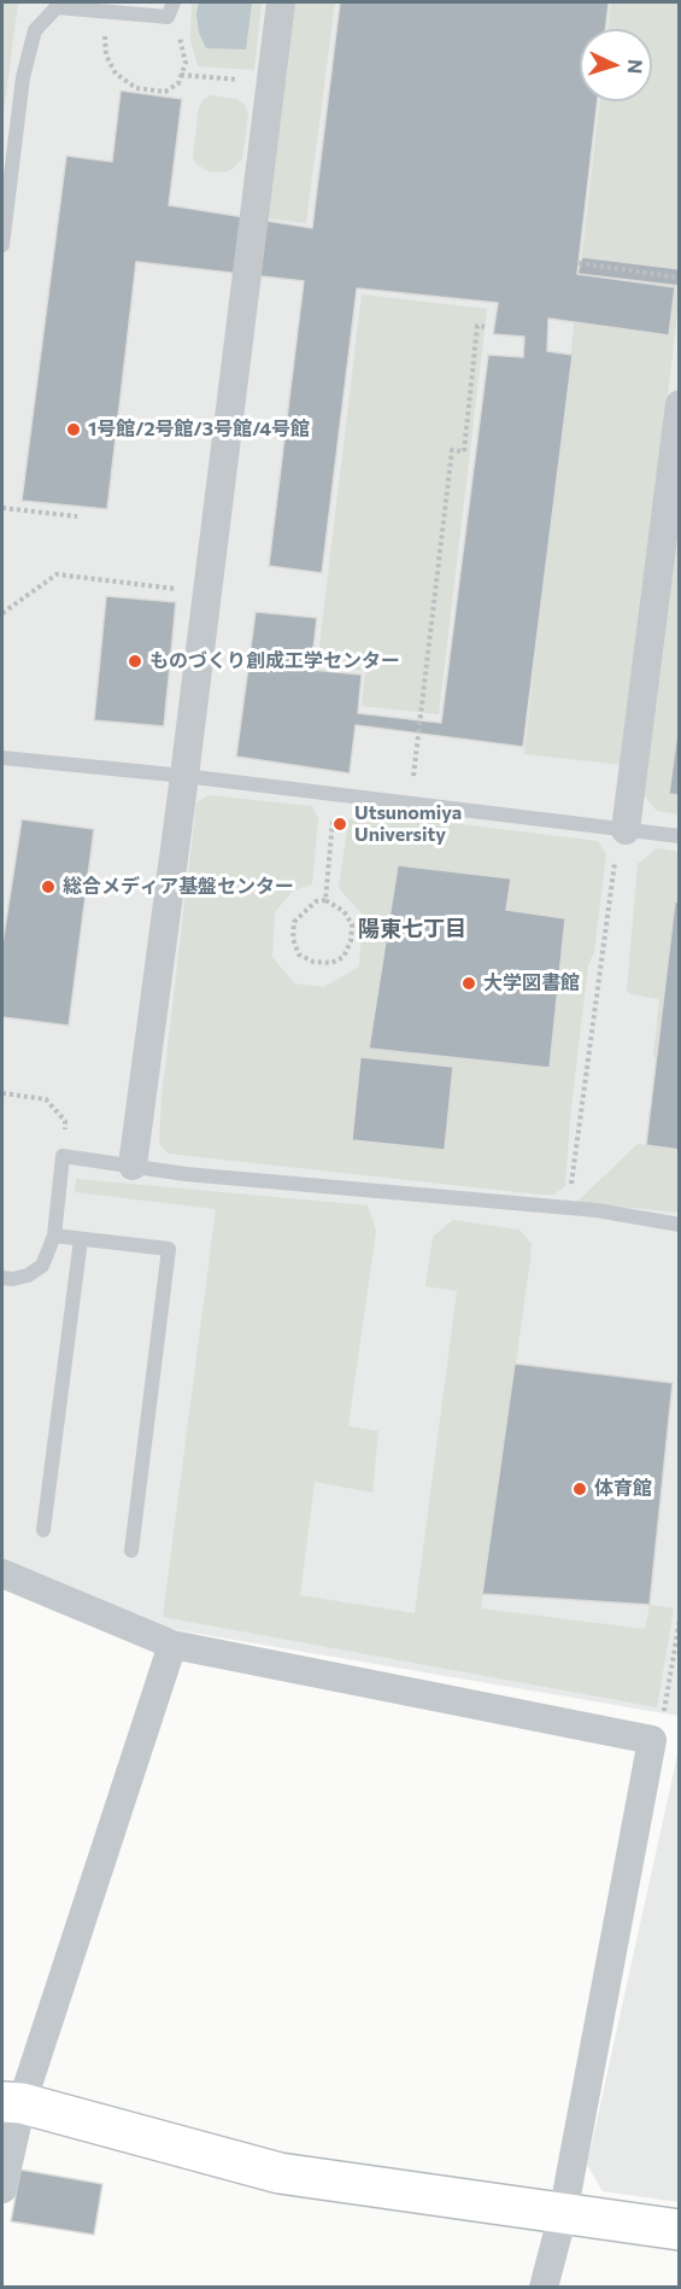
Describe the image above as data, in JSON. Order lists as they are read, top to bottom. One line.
{"districts":["陽東七丁目"],"places":["1号館/2号館/3号館/4号館","ものづくり創成工学センター","Utsunomiya University","総合メディア基盤センター","大学図書館","体育館"],"north":"right"}
